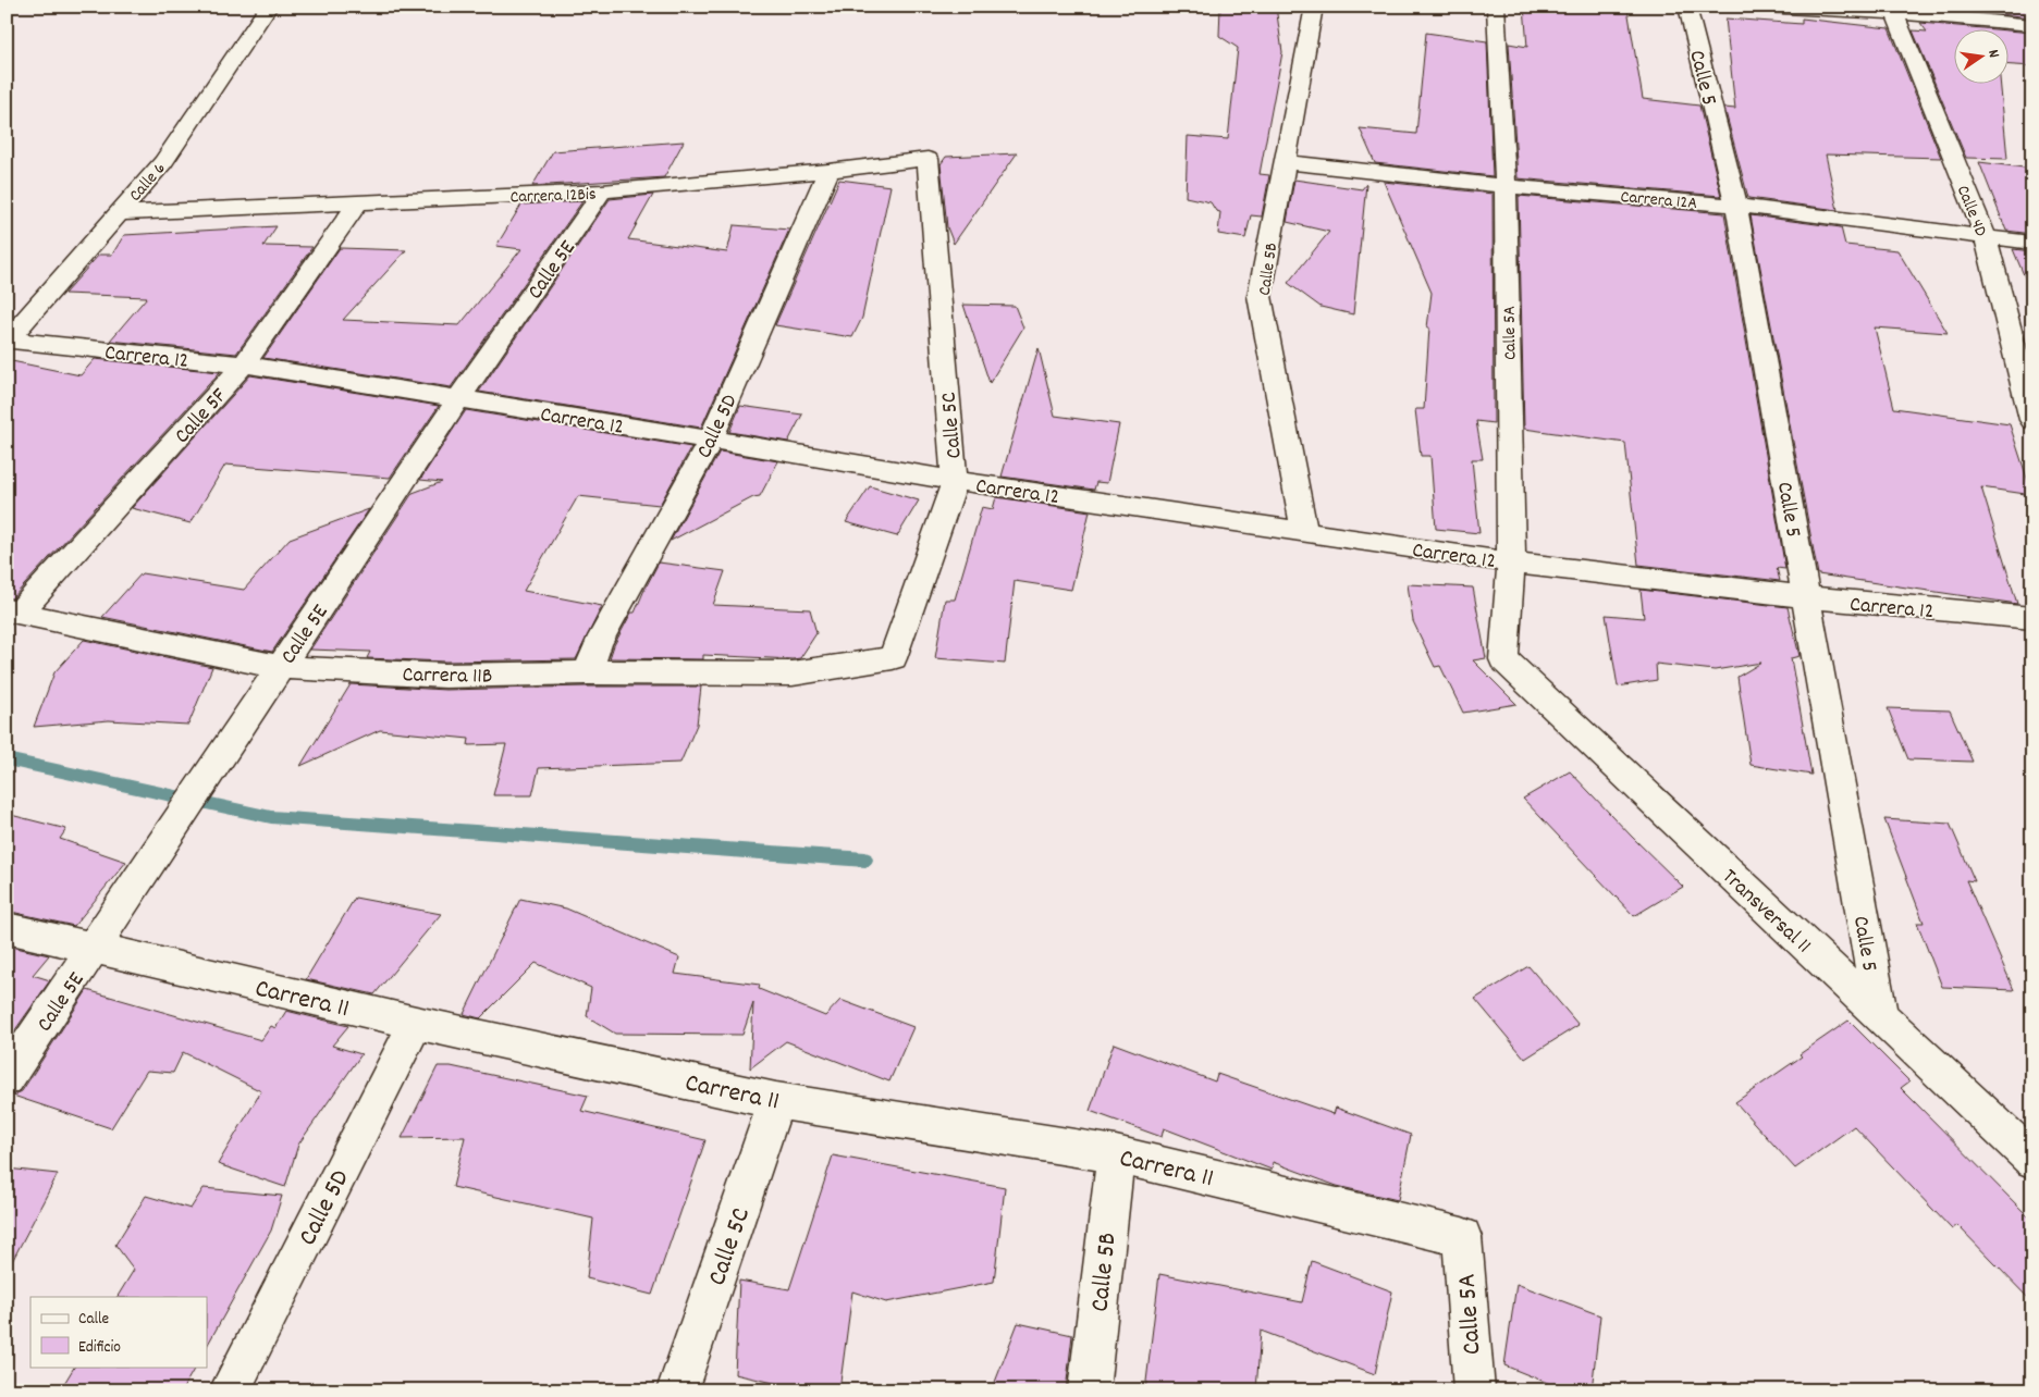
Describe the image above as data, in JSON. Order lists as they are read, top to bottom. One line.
{"streets":{"street":["Calle 5","Calle 6","Carrera 12Bis","Carrera 12A","Calle 4D","Calle 5E","Calle 5B","Calle 5A","Carrera 12","Calle 5F","Calle 5D","Calle 5C","Carrera 11B","Transversal 11","Carrera 11"]},"crossings":[["Calle 5","Carrera 12A"],["Calle 5","Carrera 12"],["Calle 5","Transversal 11"],["Calle 6","Carrera 12Bis"],["Calle 6","Carrera 12"],["Carrera 12Bis","Calle 5E"],["Carrera 12Bis","Calle 5F"],["Carrera 12Bis","Calle 5D"],["Carrera 12Bis","Calle 5C"],["Carrera 12A","Calle 4D"],["Carrera 12A","Calle 5B"],["Carrera 12A","Calle 5A"],["Calle 5E","Carrera 12"],["Calle 5E","Carrera 11B"],["Calle 5E","Carrera 11"],["Calle 5B","Carrera 12"],["Calle 5B","Carrera 11"],["Calle 5A","Carrera 12"],["Calle 5A","Transversal 11"],["Calle 5A","Carrera 11"],["Carrera 12","Calle 5F"],["Carrera 12","Calle 5D"],["Carrera 12","Calle 5C"],["Calle 5F","Carrera 11B"],["Calle 5D","Carrera 11B"],["Calle 5D","Carrera 11"],["Calle 5C","Carrera 11B"],["Calle 5C","Carrera 11"]],"legend":["Calle","Edificio"],"north":"right"}
